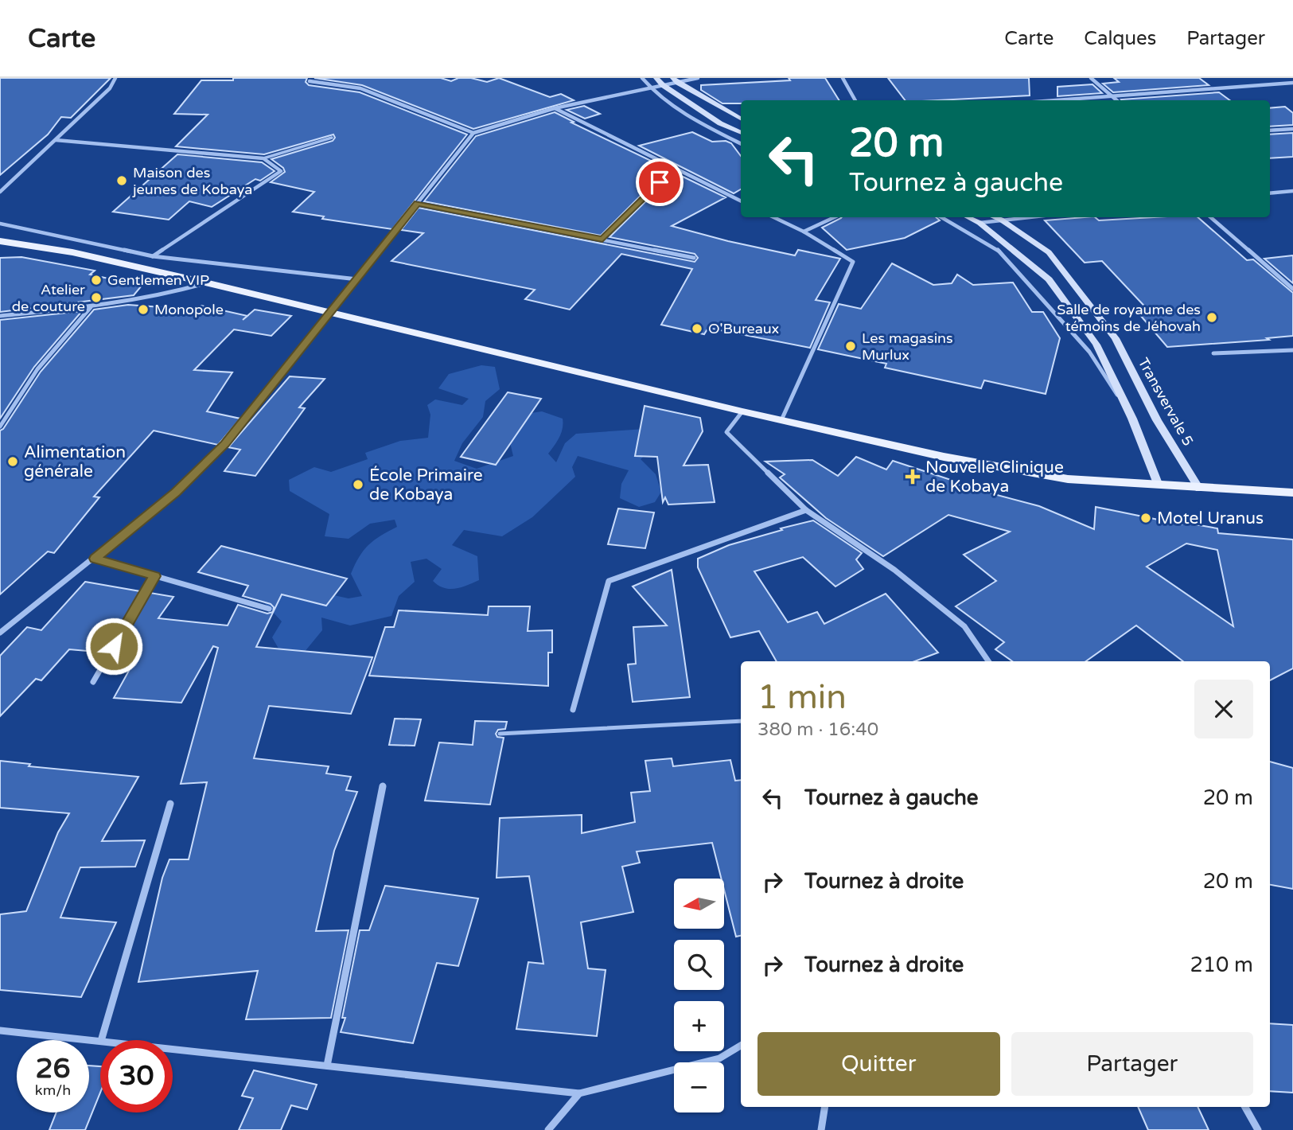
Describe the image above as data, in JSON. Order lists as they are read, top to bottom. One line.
{"streets":{"main road":["Transvervale 5"]},"places":{"other":["Maison des jeunes de Kobaya","Gentlemen VIP","Atelier de couture","Monopole","Salle de royaume des témoins de Jéhovah","O'Bureaux","Les magasins Murlux","Alimentation générale","École Primaire de Kobaya","Motel Uranus"],"health":["Nouvelle Clinique de Kobaya"]},"north":"left","page":{"header":"Carte","nav":["Carte","Calques","Partager"],"turn":["20 m","Tournez à gauche"],"heading":["1 min","380 m · 16:40"],"list":[{"name":"Tournez à gauche","value":"20 m"},{"name":"Tournez à droite","value":"20 m"},{"name":"Tournez à droite","value":"210 m"}],"map_buttons":["+","−"],"buttons":["Quitter","Partager"],"speed":"26 km/h","limit":"30"}}
